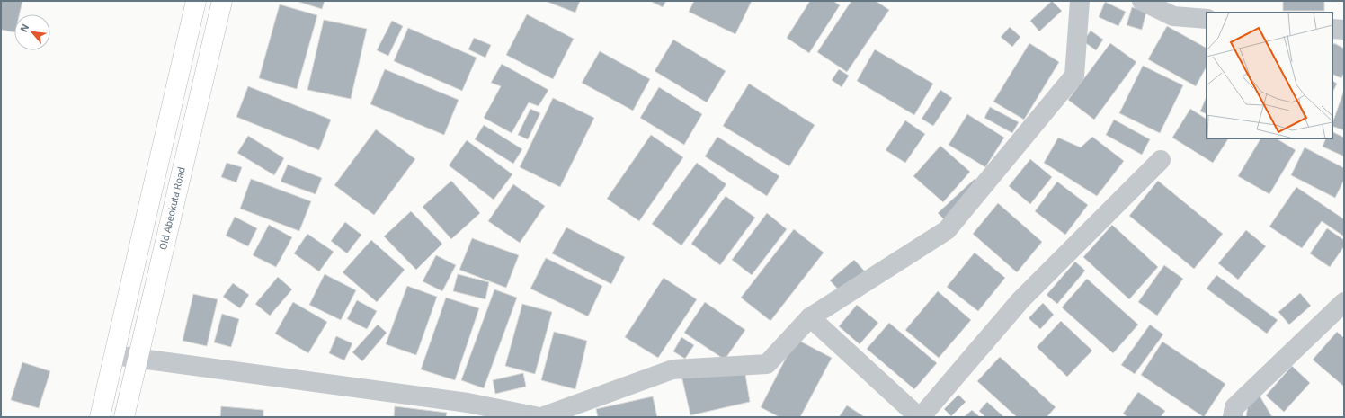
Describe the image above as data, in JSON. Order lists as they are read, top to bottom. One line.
{"streets":{"highway":["Old Abeokuta Road"]},"north":"top left"}
